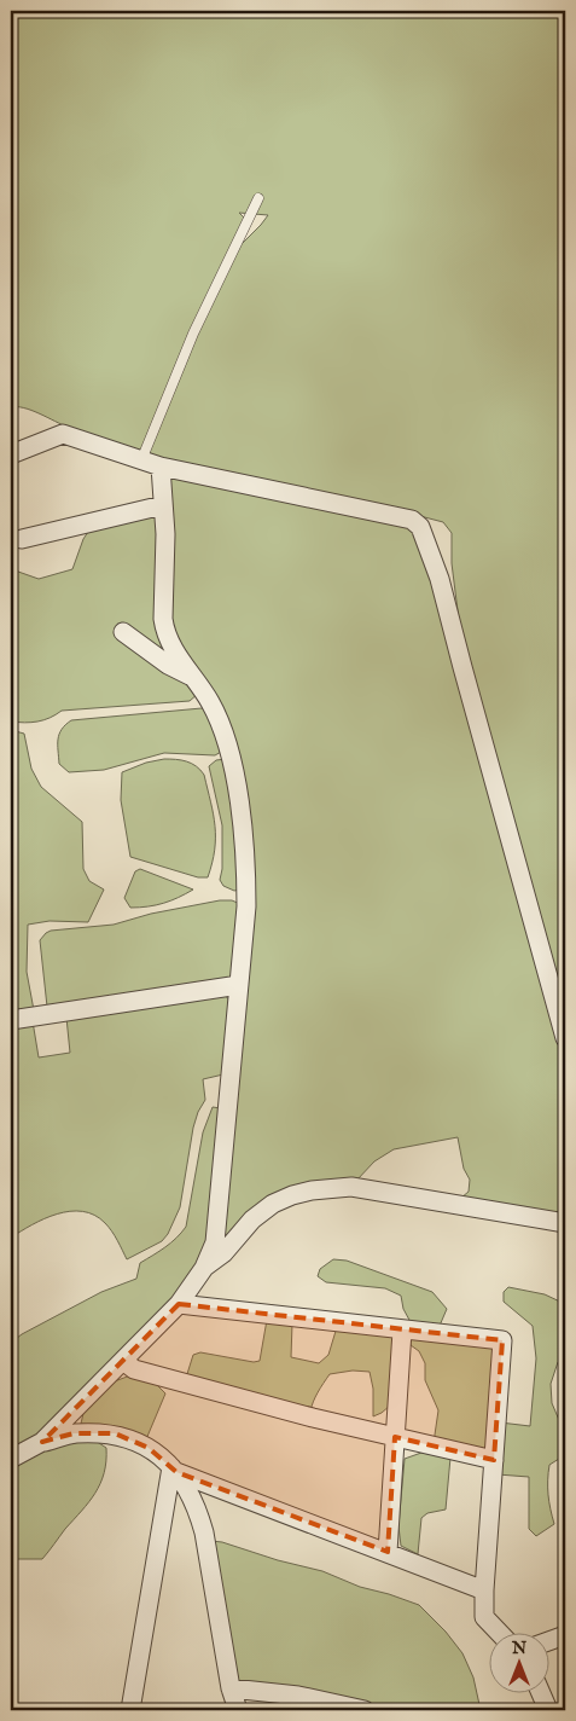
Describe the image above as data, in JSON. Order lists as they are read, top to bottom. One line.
{"north":"top"}
